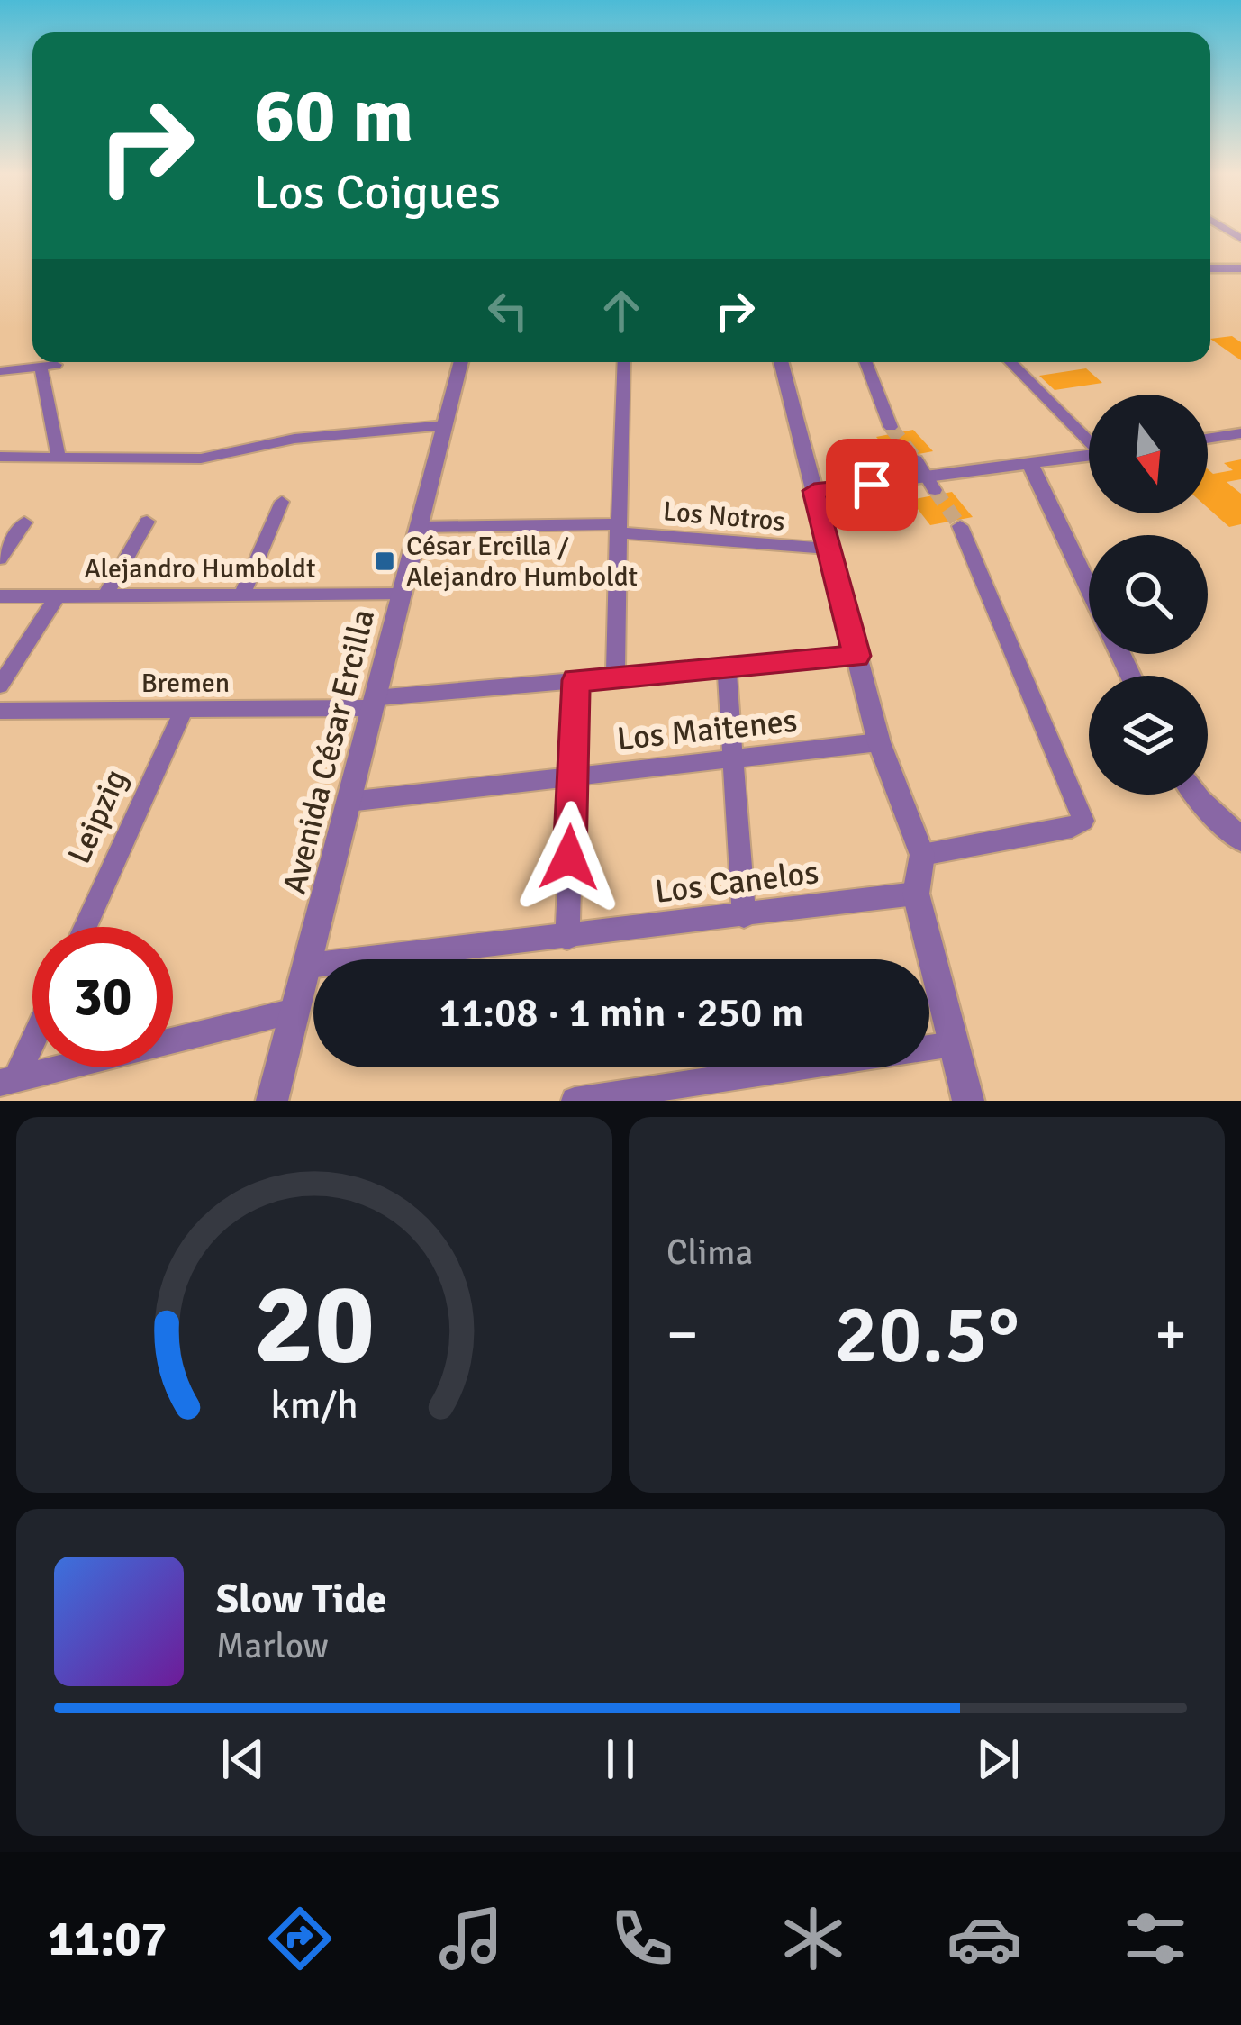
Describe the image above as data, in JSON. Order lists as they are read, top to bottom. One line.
{"streets":{"street":["Los Notros","Alejandro Humboldt","Bremen","Los Maitenes","Avenida César Ercilla","Leipzig","Los Canelos"]},"crossings":[["Los Notros","Avenida César Ercilla"],["Alejandro Humboldt","Avenida César Ercilla"],["Bremen","Avenida César Ercilla"],["Bremen","Leipzig"],["Los Maitenes","Avenida César Ercilla"],["Avenida César Ercilla","Los Canelos"]],"places":{"transit":["César Ercilla / Alejandro Humboldt"]},"north":"bottom","page":{"turn":["60 m","Los Coigues"],"limit":"30","trip":"11:08 · 1 min · 250 m","tile":"Clima","heat":["−","20.5°","+"],"song":["Slow Tide","Marlow"],"tabs":"11:07","gauge":["20","km/h"]}}
